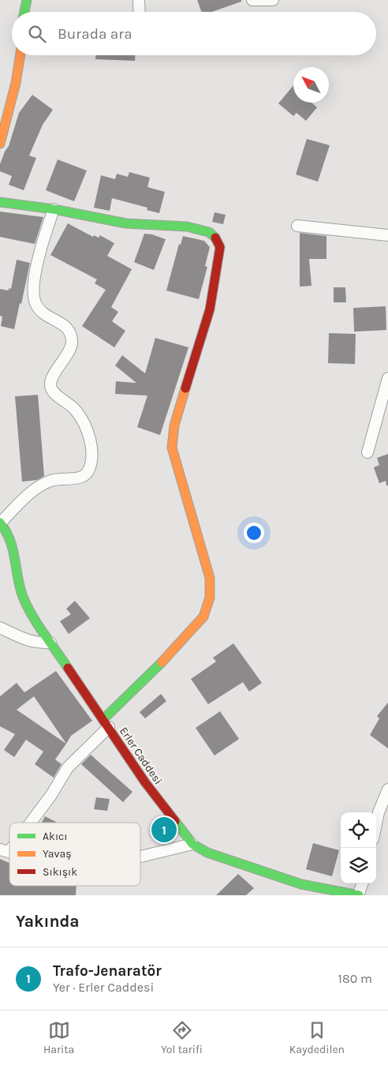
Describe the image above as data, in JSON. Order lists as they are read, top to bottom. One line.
{"streets":{"street":["Erler Caddesi"]},"legend":["Akıcı","Yavaş","Sıkışık"],"north":"top left","page":{"search":"Burada ara","pins":"1","heading":"Yakında","list":[{"mark":"1","name":"Trafo-Jenaratör","note":"Yer · Erler Caddesi","value":"180 m"}],"nav":["Harita","Yol tarifi","Kaydedilen"]}}
